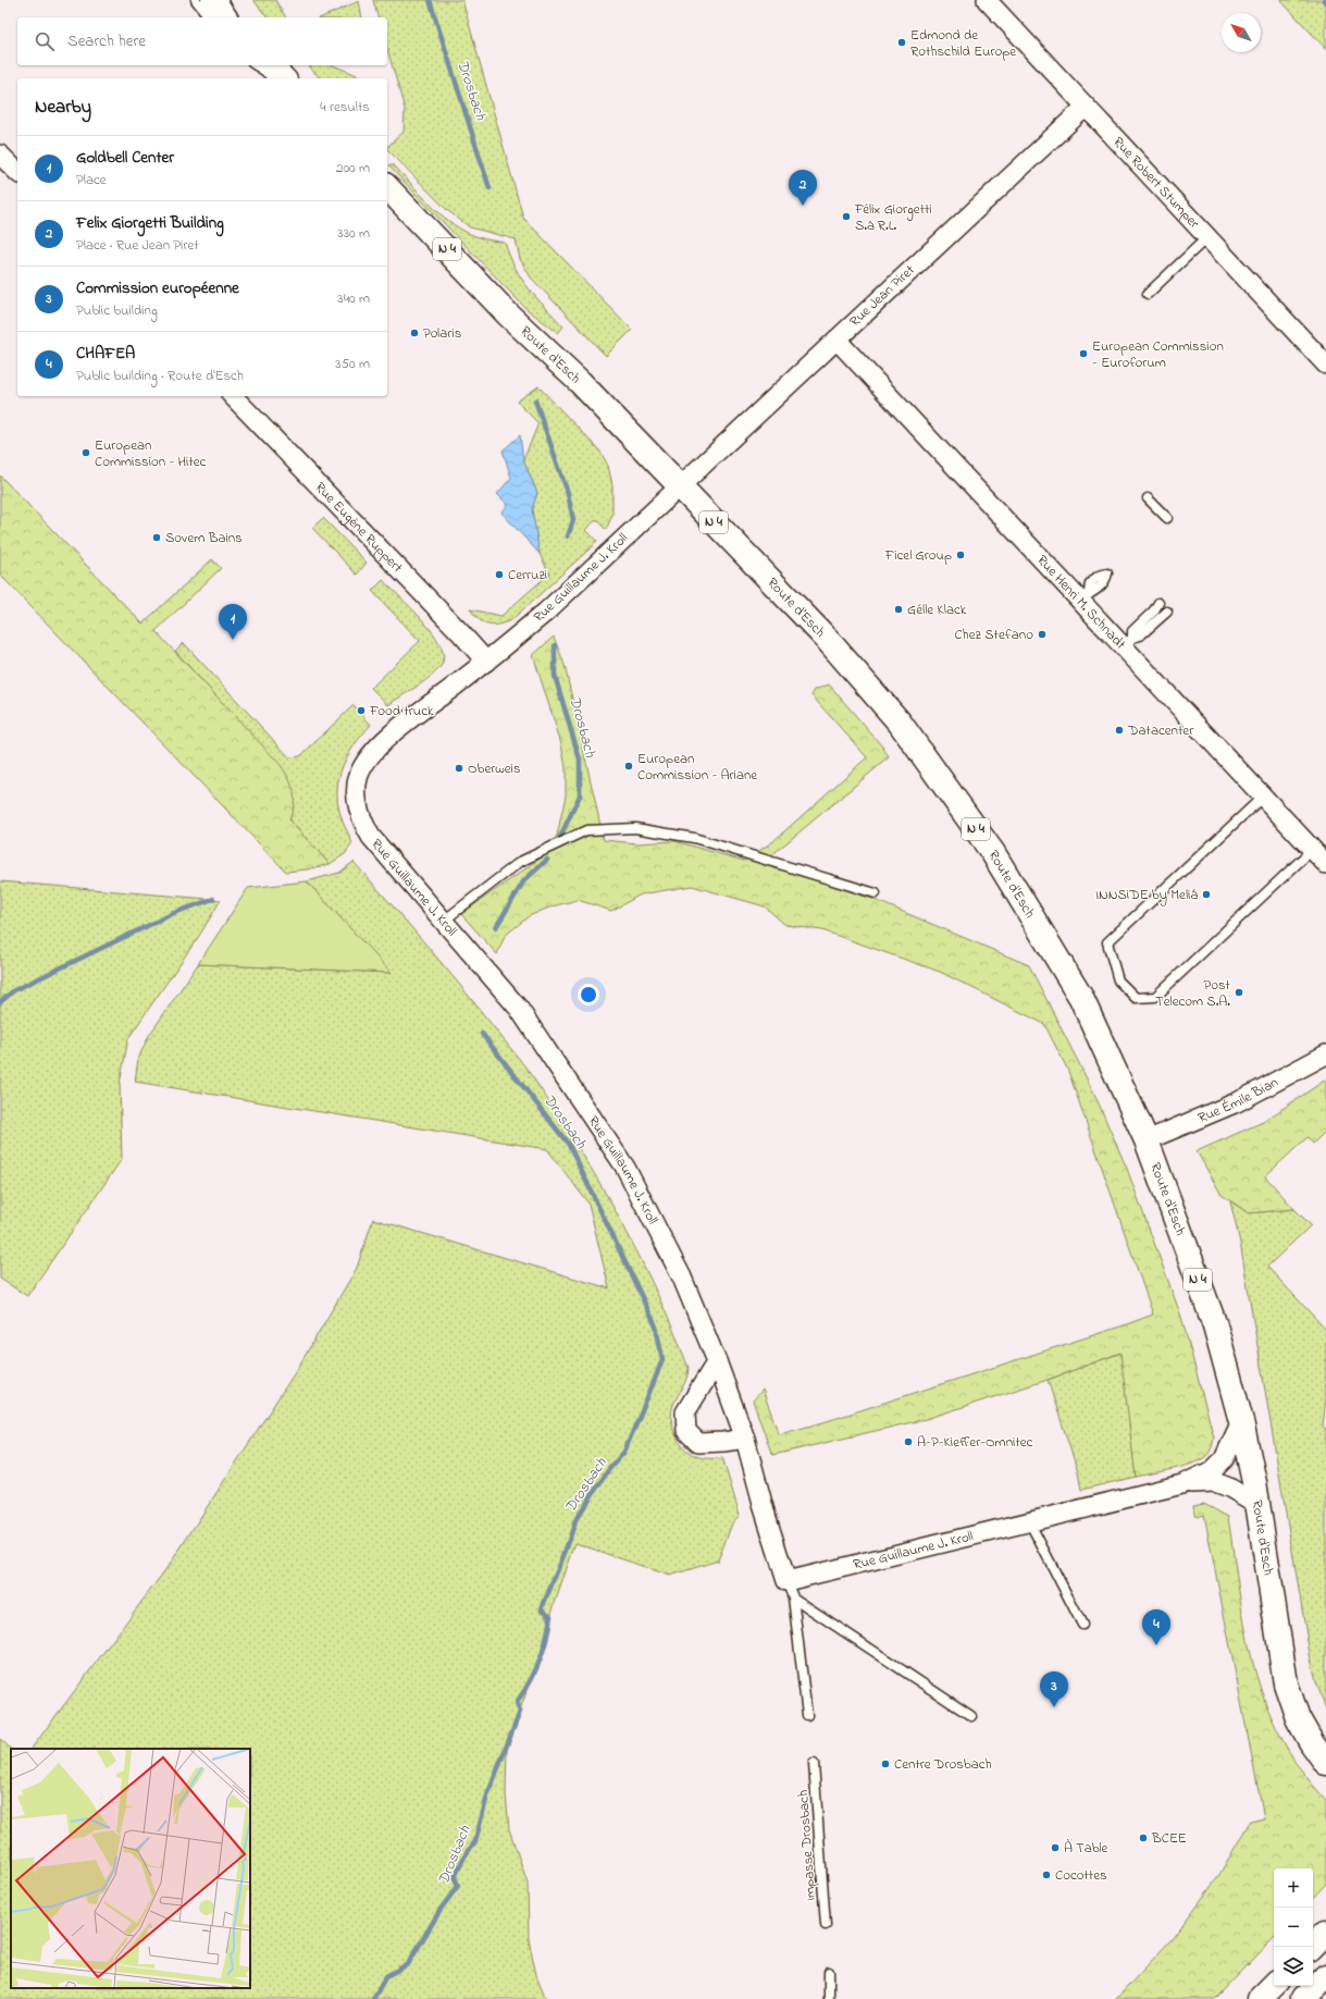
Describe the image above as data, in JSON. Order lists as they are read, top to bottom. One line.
{"streets":{"main road":["N 4","Route d'Esch"],"street":["Rue Robert Stumper","Rue Jean Piret","Rue Eugène Ruppert","Rue Guillaume J. Kroll","Rue Henri M. Schnadt","Rue Émile Bian"],"lane":["Impasse Drosbach"]},"crossings":[["Rue Robert Stumper","Rue Jean Piret"],["Rue Jean Piret","Route d'Esch"],["Rue Jean Piret","Rue Guillaume J. Kroll"],["Rue Jean Piret","Rue Henri M. Schnadt"],["Route d'Esch","Rue Guillaume J. Kroll"],["Route d'Esch","Rue Émile Bian"],["Rue Eugène Ruppert","Rue Guillaume J. Kroll"]],"water":["Drosbach"],"places":["Edmond de Rothschild Europe","Félix Giorgetti S.à R.L.","Polaris","European Commission - Euroforum","European Commission - Hitec","Sovem Bains","Ficel Group","Cerruzi","Gélle Klack","Chez Stefano","Food truck","Datacenter","European Commission - Ariane","Oberweis","INNSiDE by Meliá","Post Telecom S.A.","A-P-Kieffer-Omnitec","Centre Drosbach","BCEE","À Table","Cocottes"],"north":"top left","page":{"search":"Search here","heading":["Nearby","4 results"],"list":[{"mark":"1","name":"Goldbell Center","note":"Place","value":"200 m"},{"mark":"2","name":"Felix Giorgetti Building","note":"Place · Rue Jean Piret","value":"330 m"},{"mark":"3","name":"Commission européenne","note":"Public building","value":"340 m"},{"mark":"4","name":"CHAFEA","note":"Public building · Route d'Esch","value":"350 m"}],"pins":["2","1","4","3"],"map_buttons":["+","−"]}}
